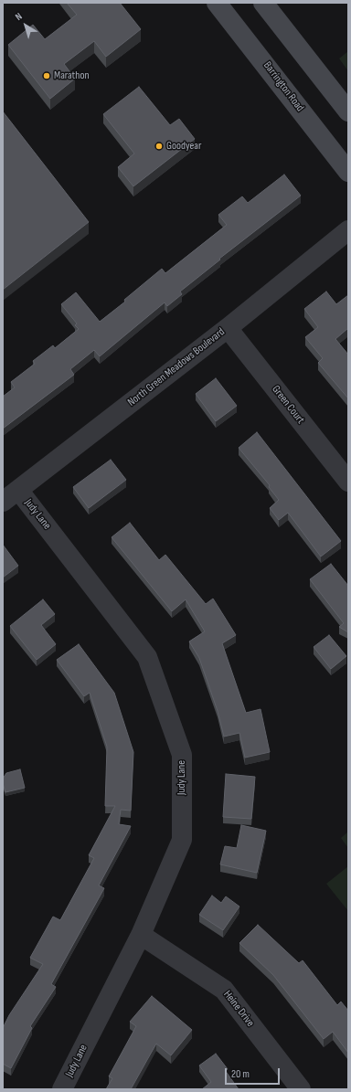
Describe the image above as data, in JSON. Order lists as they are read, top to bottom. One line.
{"streets":{"main road":["Barrington Road"],"street":["North Green Meadows Boulevard","Green Court","Judy Lane","Heine Drive"]},"crossings":[["North Green Meadows Boulevard","Green Court"],["North Green Meadows Boulevard","Judy Lane"],["Judy Lane","Heine Drive"]],"places":["Marathon","Goodyear"],"scale_bar":"20 m","north":"top left"}
